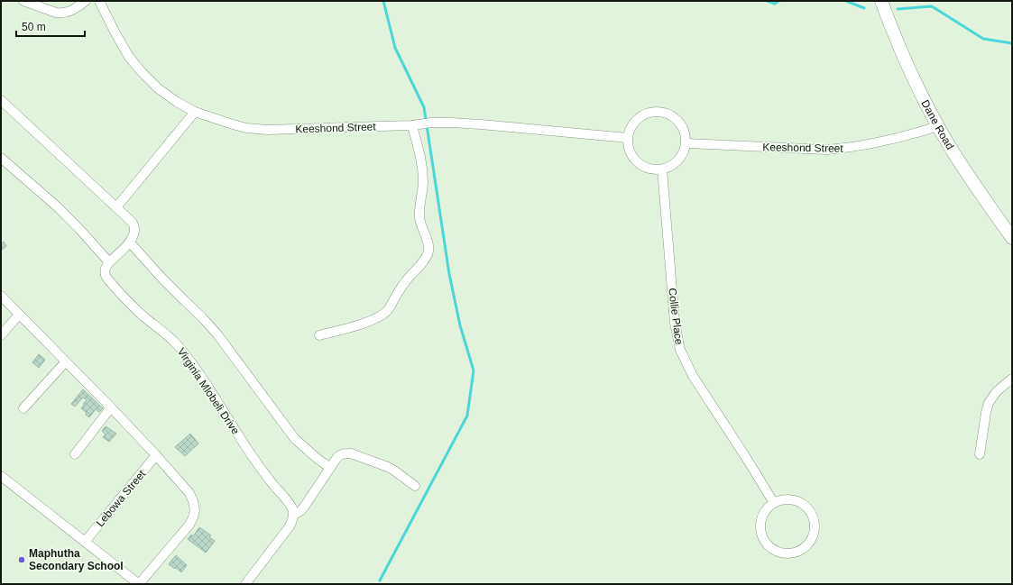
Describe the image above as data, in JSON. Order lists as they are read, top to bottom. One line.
{"streets":{"street":["Dane Road","Keeshond Street","Collie Place","Virginia Mlobeli Drive","Lebowa Street"]},"crossings":[["Dane Road","Keeshond Street"],["Keeshond Street","Collie Place"]],"places":["Maphutha Secondary School"],"scale_bar":"50 m"}
